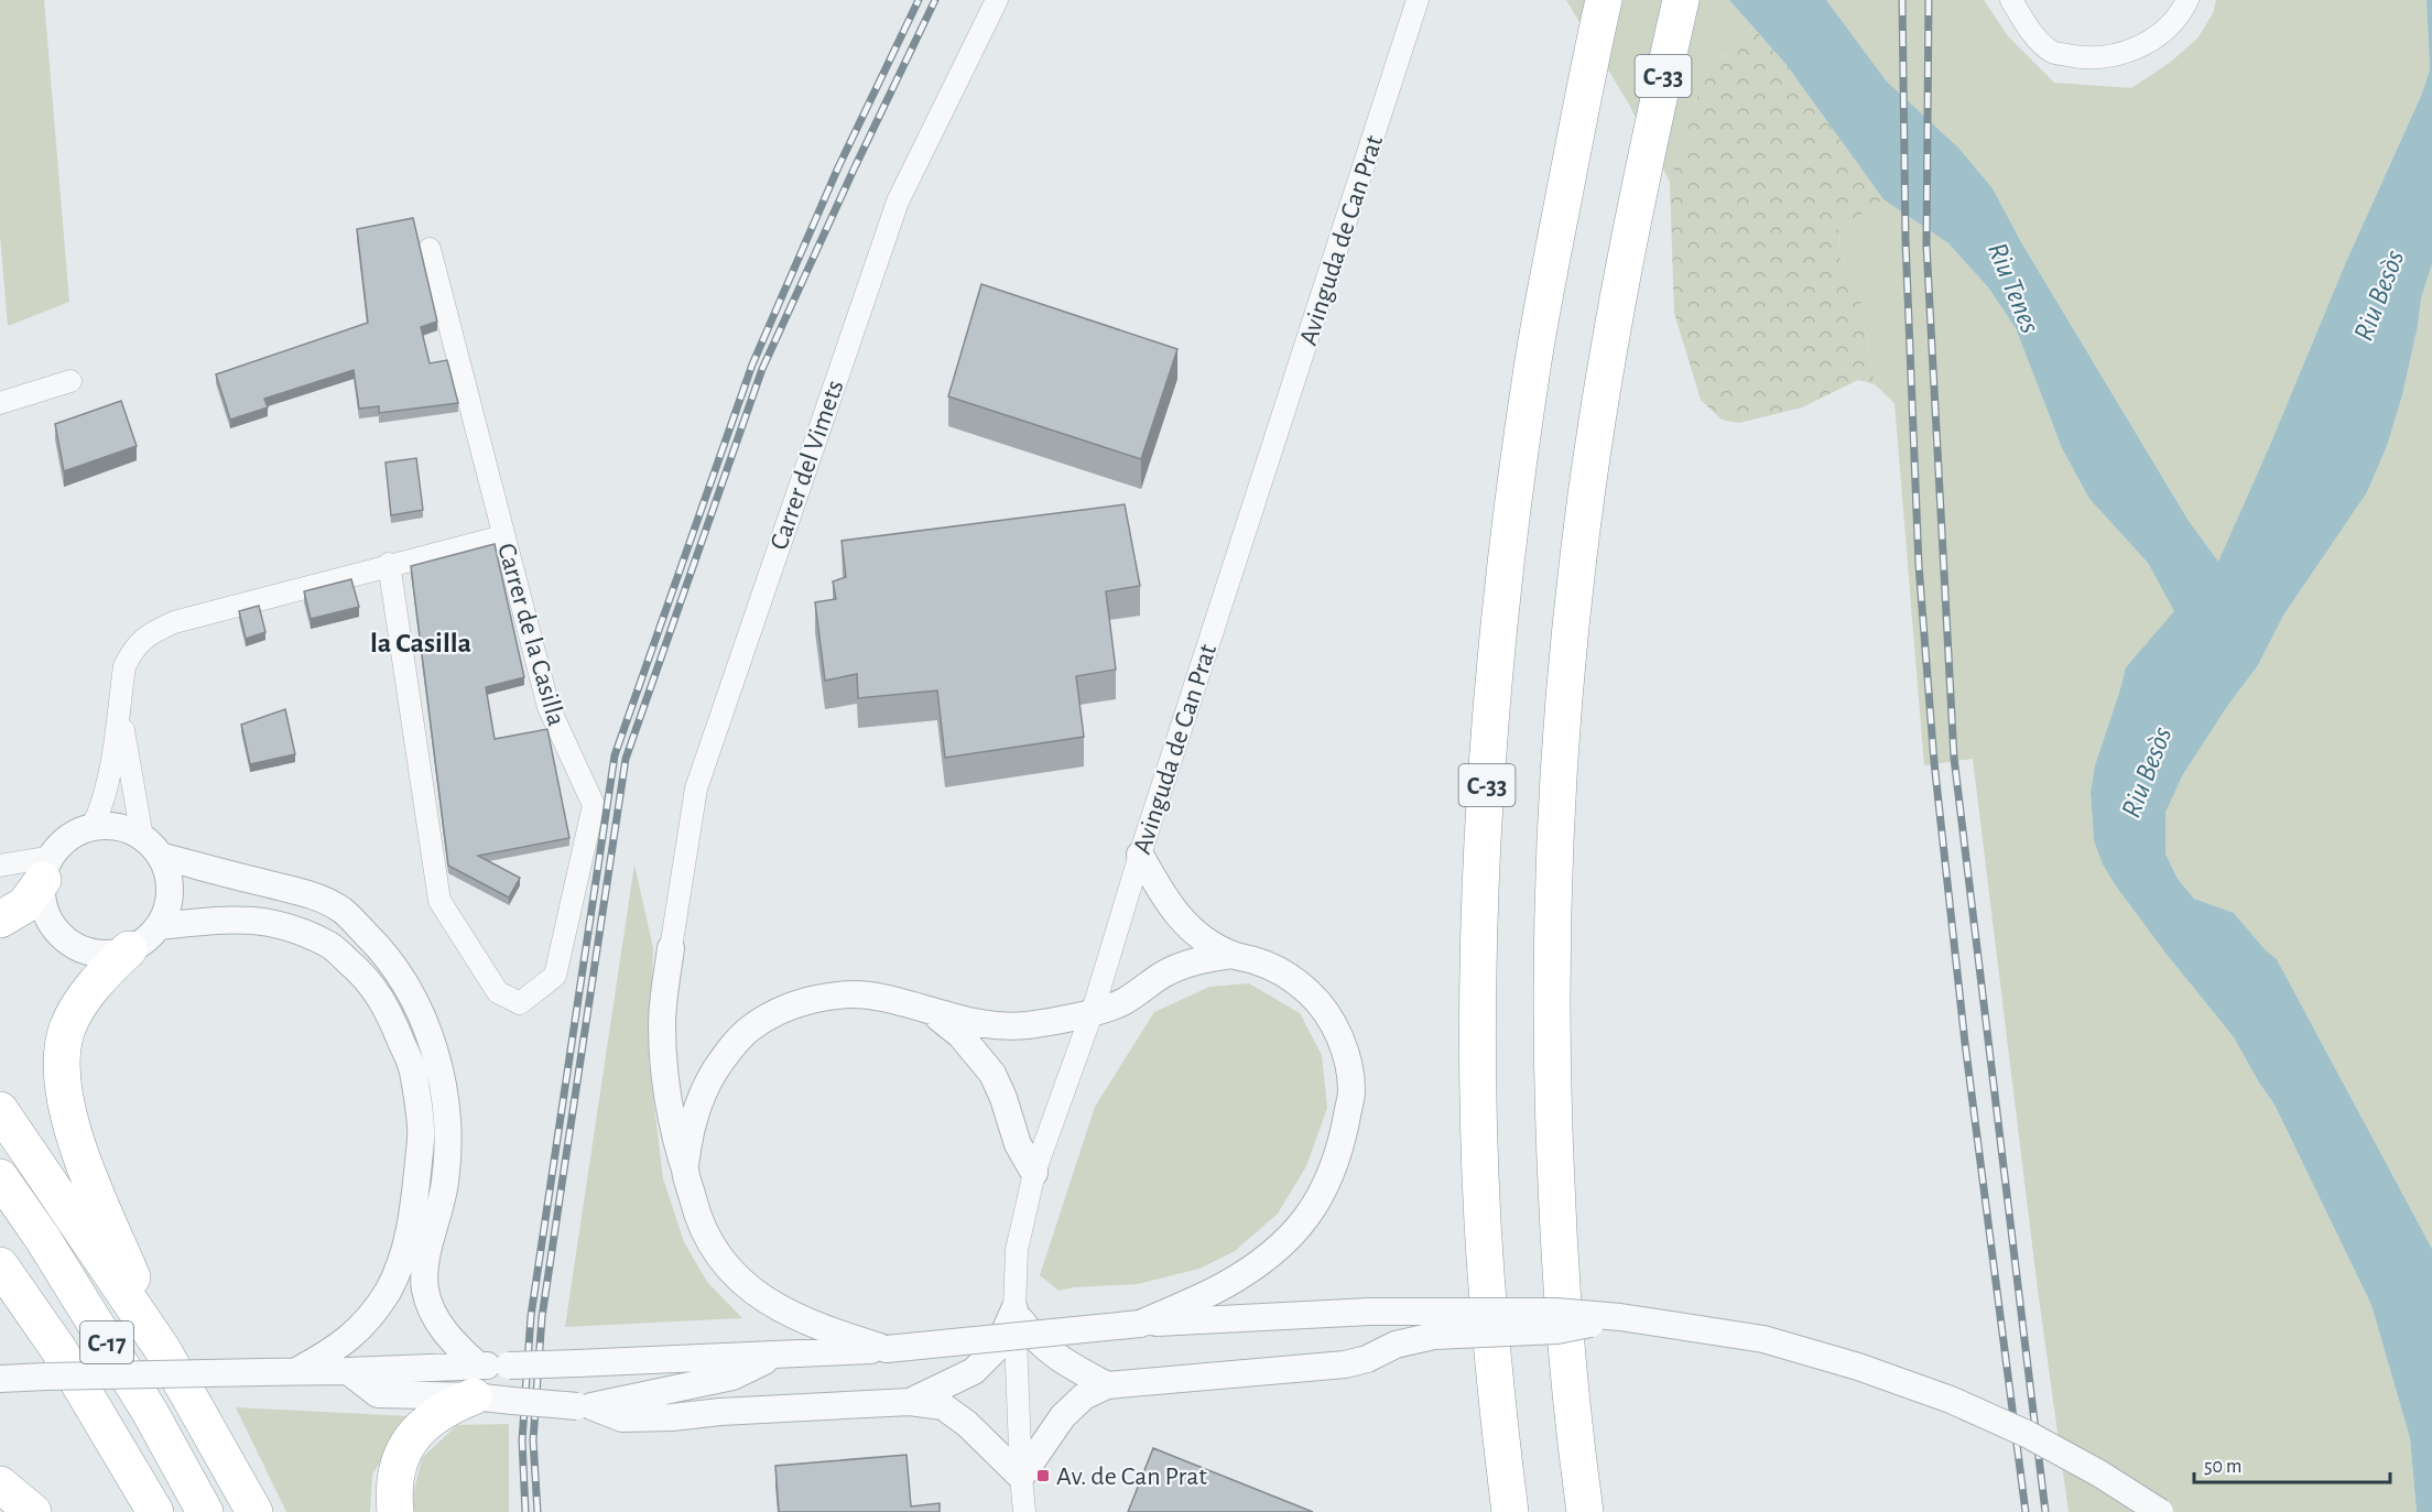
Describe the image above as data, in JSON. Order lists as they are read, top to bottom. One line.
{"streets":{"highway":["C-33","C-17"],"street":["Avinguda de Can Prat","Carrer del Vimets","Carrer de la Casilla"]},"districts":["la Casilla"],"water":["Riu Tenes","Riu Besòs"],"places":{"transit":["Av. de Can Prat"]},"scale_bar":"50 m"}
